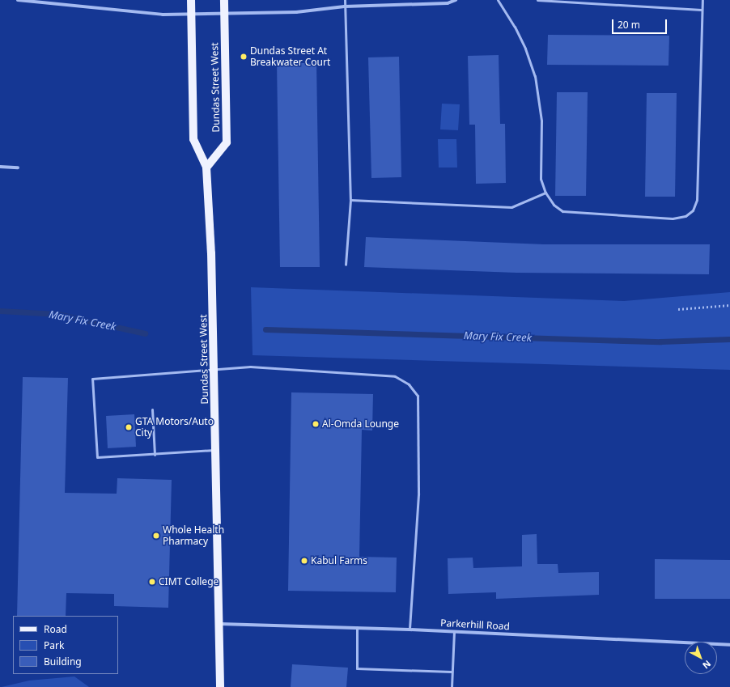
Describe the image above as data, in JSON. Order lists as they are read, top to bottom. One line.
{"streets":{"main road":["Dundas Street West"],"street":["Parkerhill Road"]},"crossings":[["Dundas Street West","Parkerhill Road"]],"water":["Mary Fix Creek"],"places":["Dundas Street At Breakwater Court","Al-Omda Lounge","GTA Motors/Auto City","Whole Health Pharmacy","Kabul Farms","CIMT College"],"legend":["Road","Park","Building"],"scale_bar":"20 m","north":"bottom right"}
